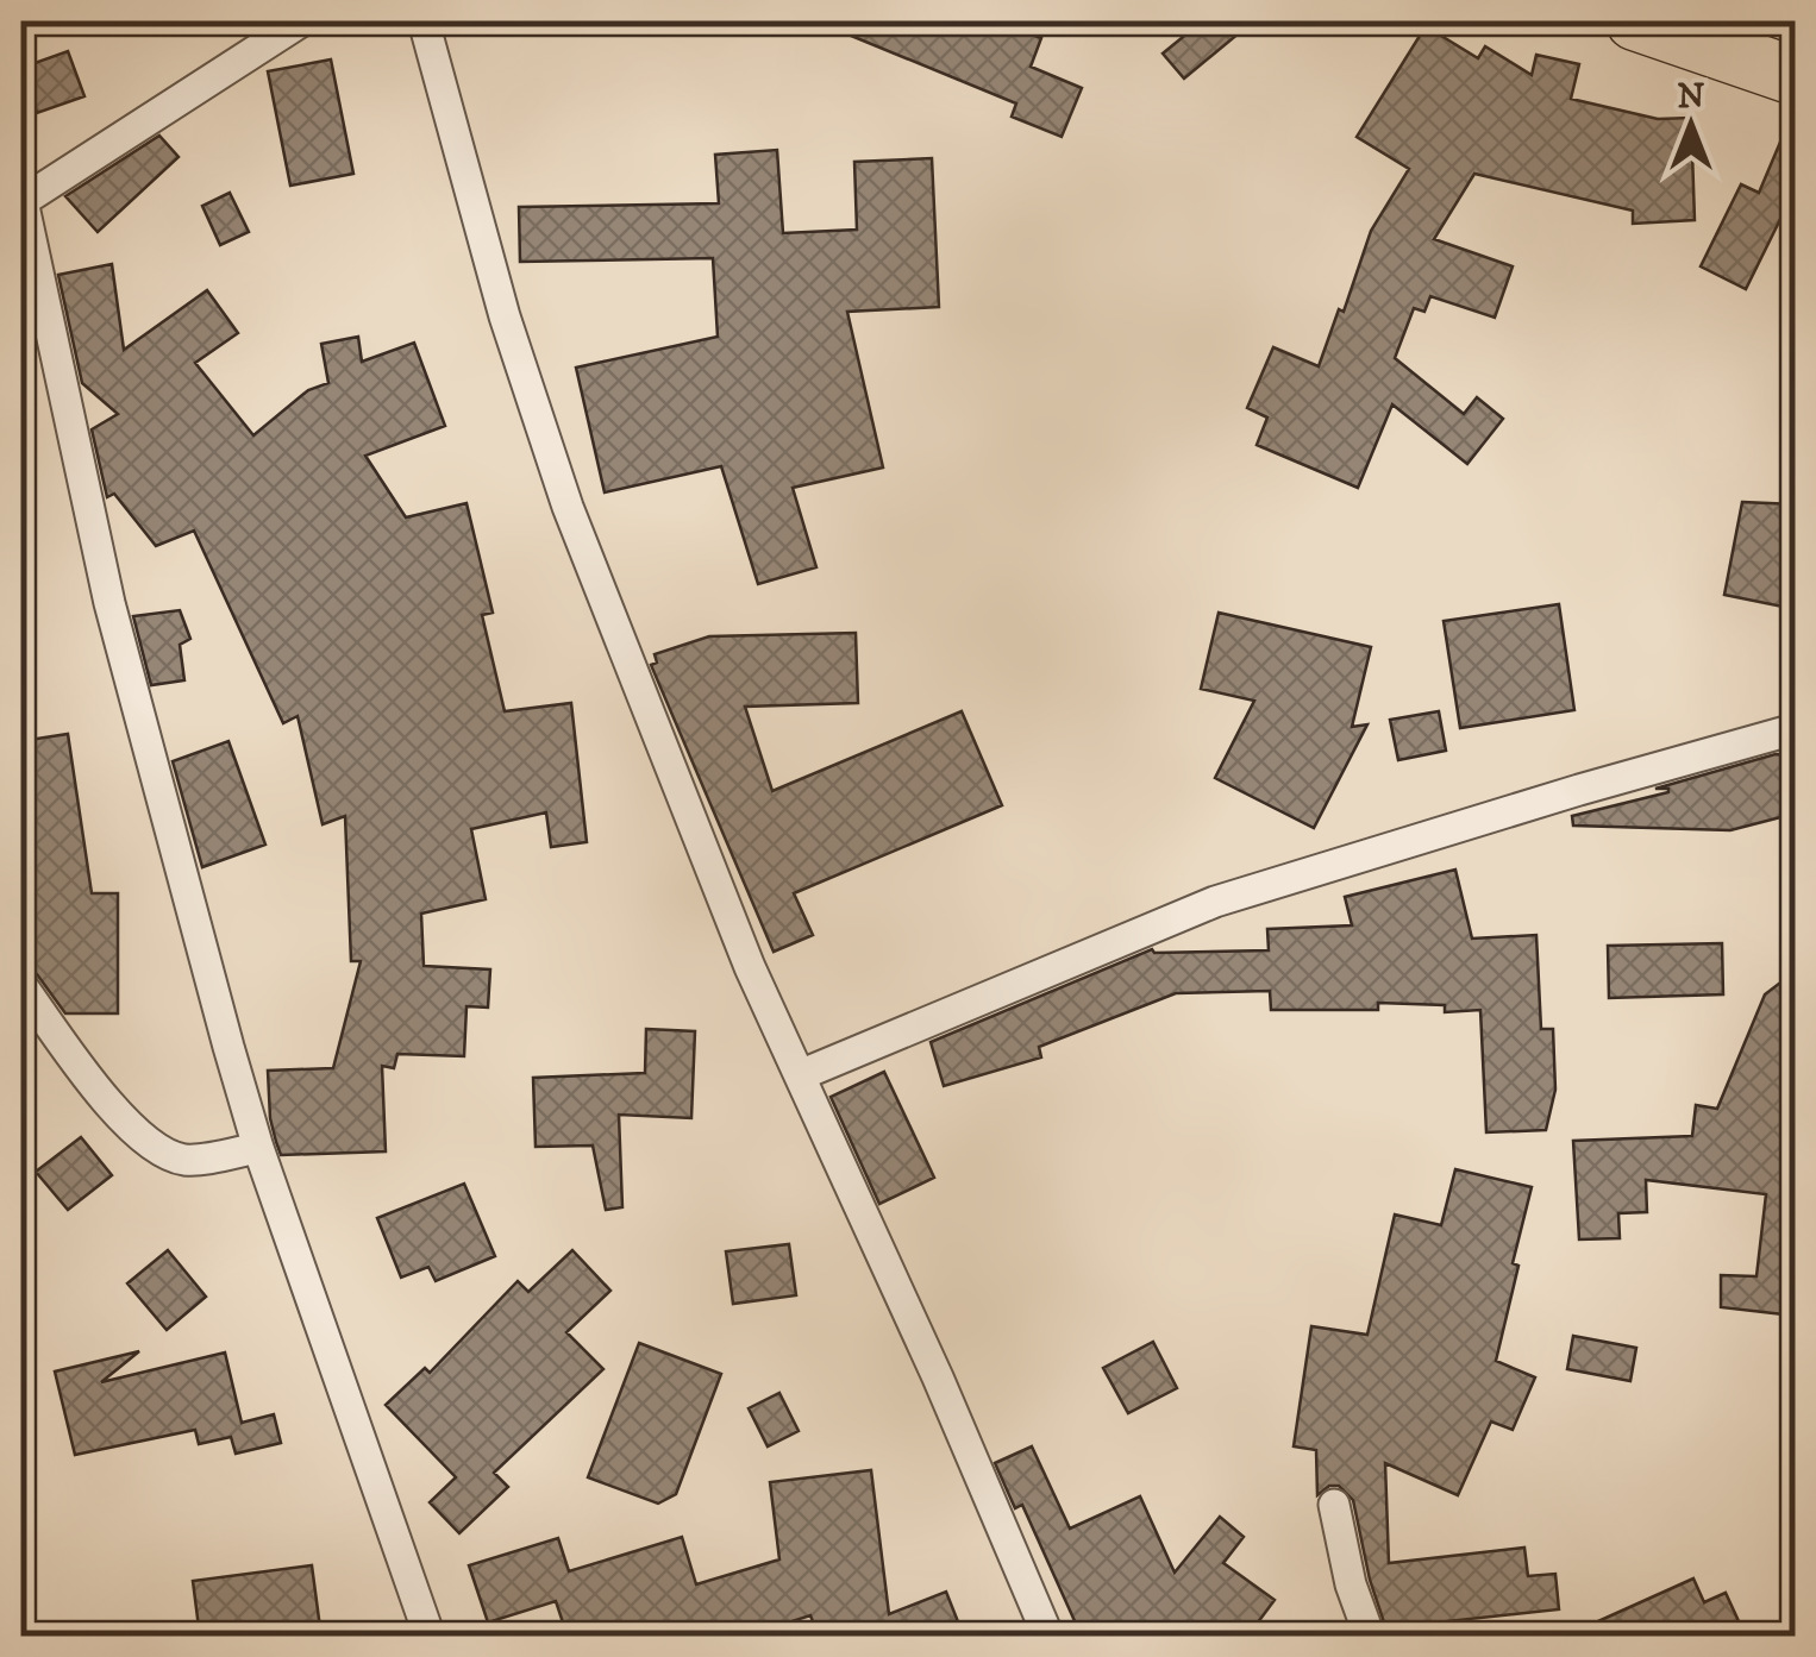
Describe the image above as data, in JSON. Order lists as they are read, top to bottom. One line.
{"north":"top"}
